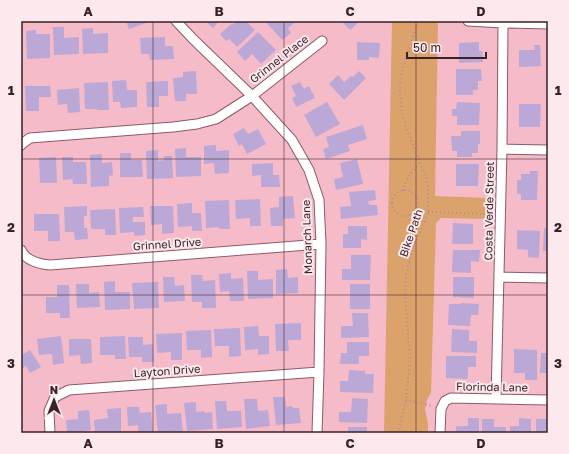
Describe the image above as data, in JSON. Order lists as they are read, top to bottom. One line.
{"streets":{"street":["Grinnel Place","Costa Verde Street","Monarch Lane","Grinnel Drive","Layton Drive","Florinda Lane"],"path":["Bike Path"]},"crossings":[["Grinnel Place","Monarch Lane"],["Costa Verde Street","Florinda Lane"],["Monarch Lane","Grinnel Drive"],["Monarch Lane","Layton Drive"]],"scale_bar":"50 m","north":"top","grid":{"columns":["A","B","C","D"],"rows":["1","2","3"]}}
